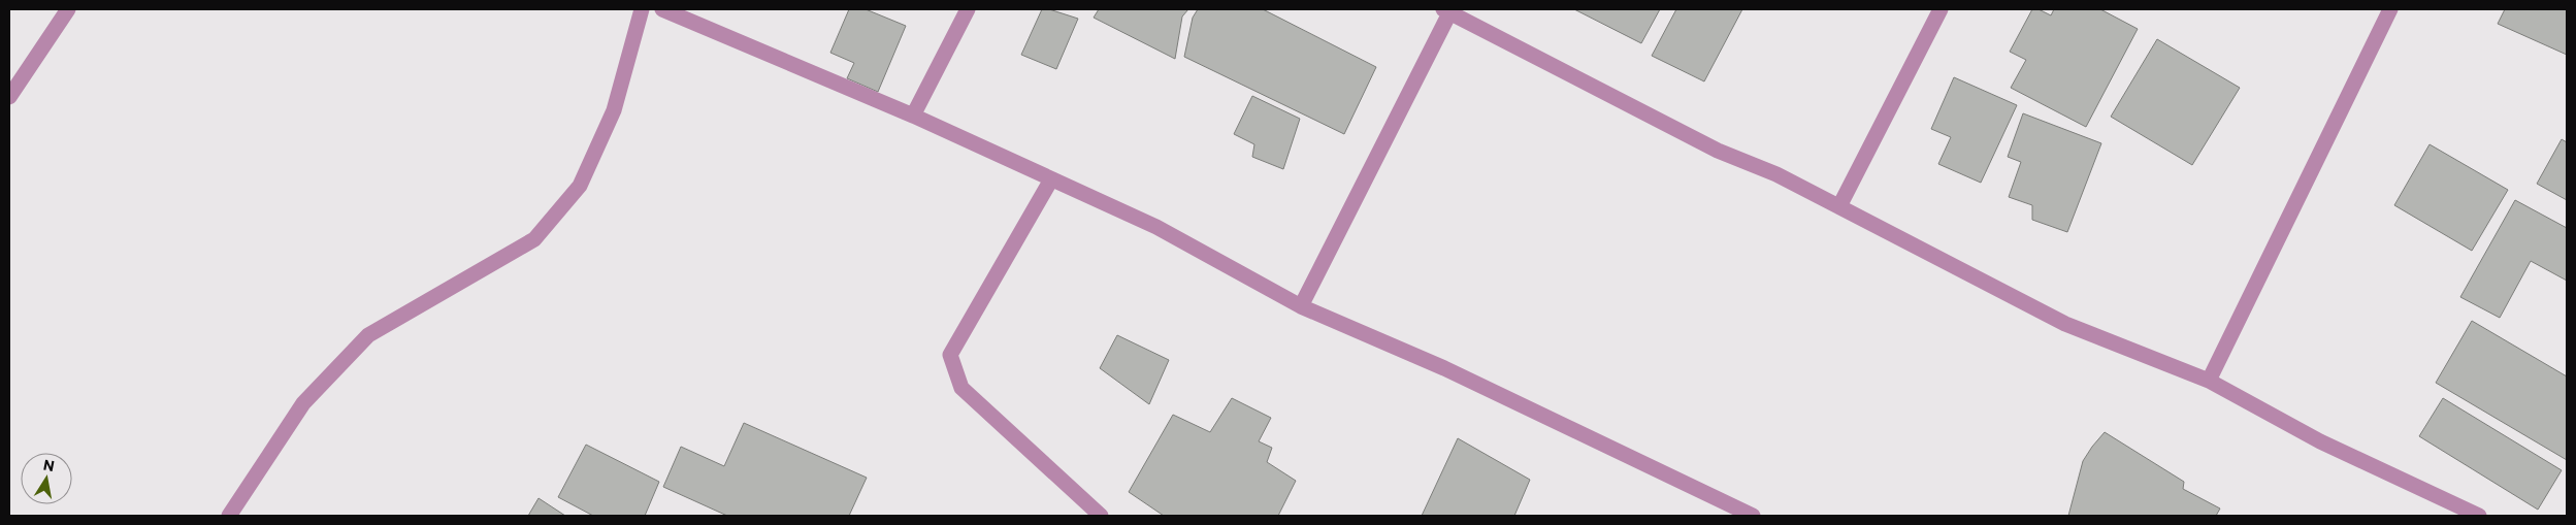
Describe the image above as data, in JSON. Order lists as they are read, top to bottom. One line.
{"north":"top"}
